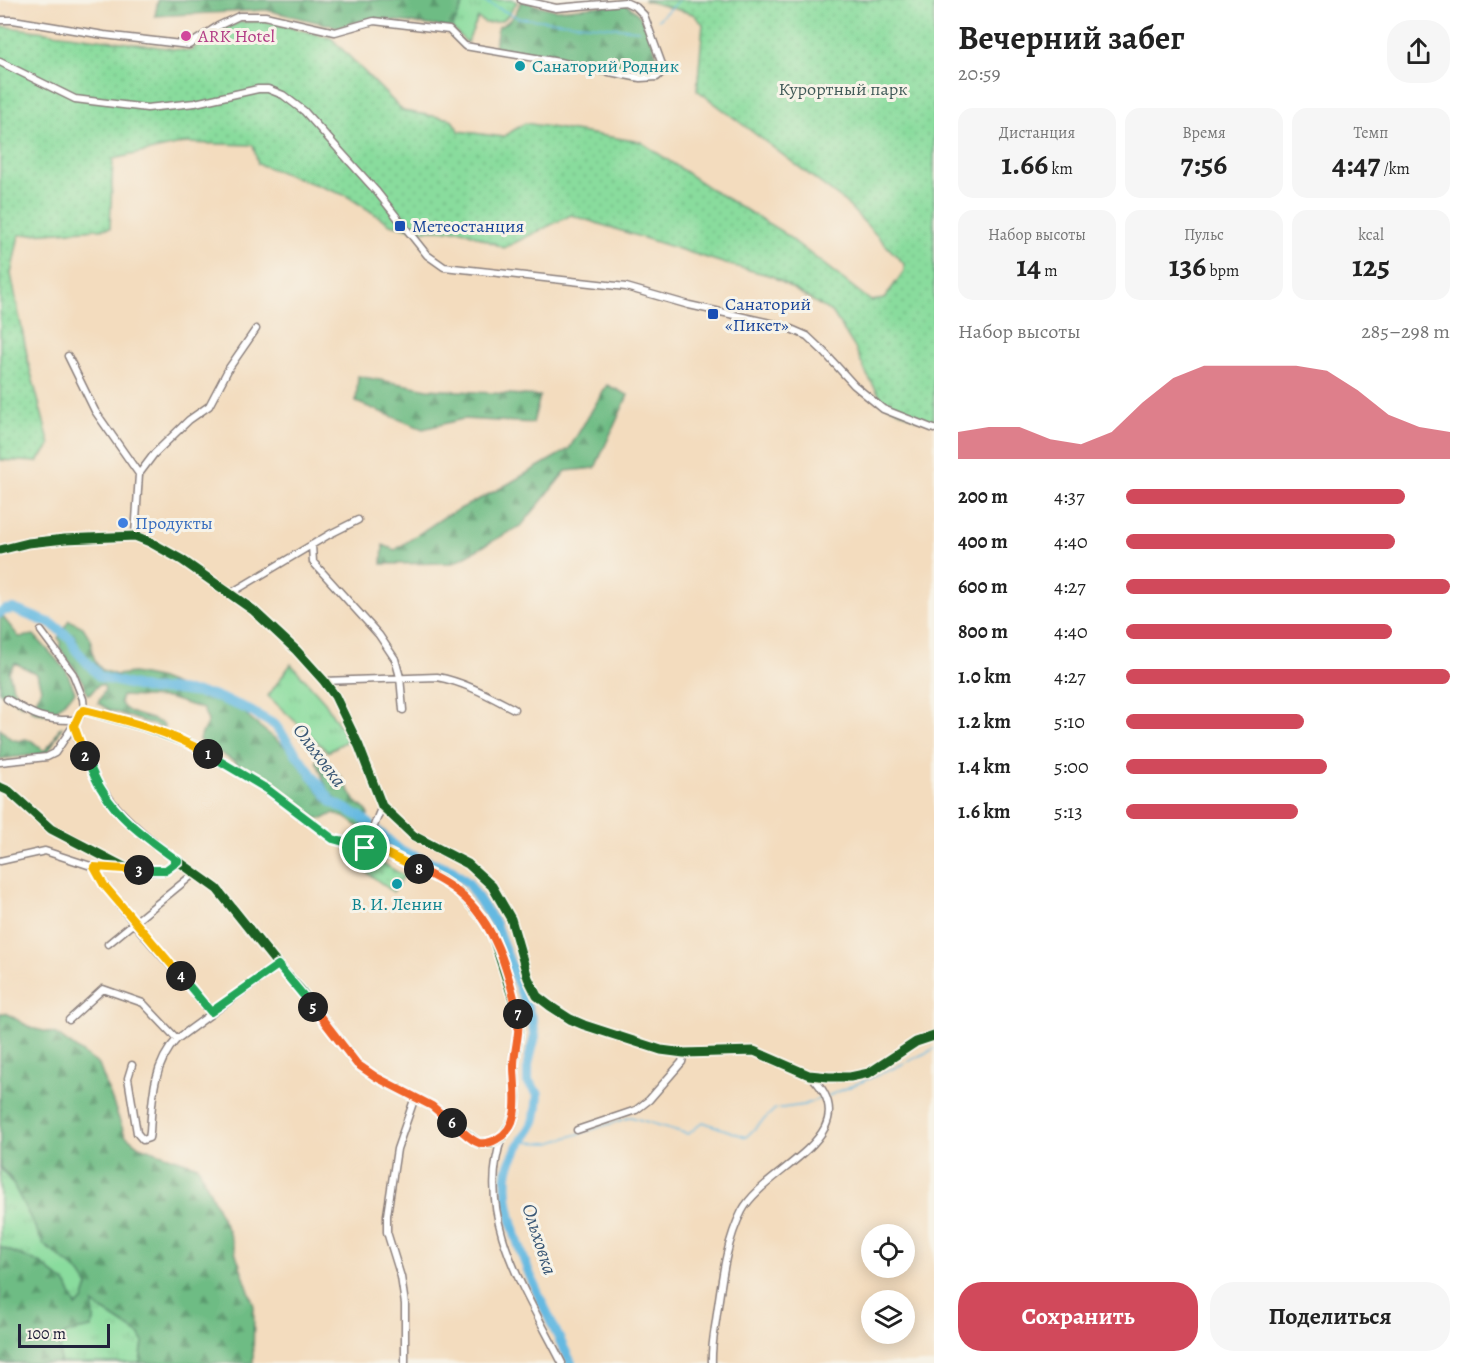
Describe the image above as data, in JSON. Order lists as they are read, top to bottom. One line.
{"water":["Ольховка"],"parks":["Курортный парк"],"places":{"other":["ARK Hotel","Санаторий Родник","Продукты","В. И. Ленин"],"transit":["Метеостанция","Санаторий «Пикет»"]},"scale_bar":"100 m","page":{"heading":["Вечерний забег","20:59"],"stats":[["Дистанция","1.66 km"],["Время","7:56"],["Темп","4:47 /km"],["Набор высоты","14 m"],["Пульс","136 bpm"],["kcal","125"]],"chart":["Набор высоты","285–298 m"],"list":[{"name":"200 m","note":"4:37"},{"name":"400 m","note":"4:40"},{"name":"600 m","note":"4:27"},{"name":"800 m","note":"4:40"},{"name":"1.0 km","note":"4:27"},{"name":"1.2 km","note":"5:10"},{"name":"1.4 km","note":"5:00"},{"name":"1.6 km","note":"5:13"}],"pins":["1","2","8","3","4","5","7","6"],"buttons":["Сохранить","Поделиться"],"scale":"100 m"}}
